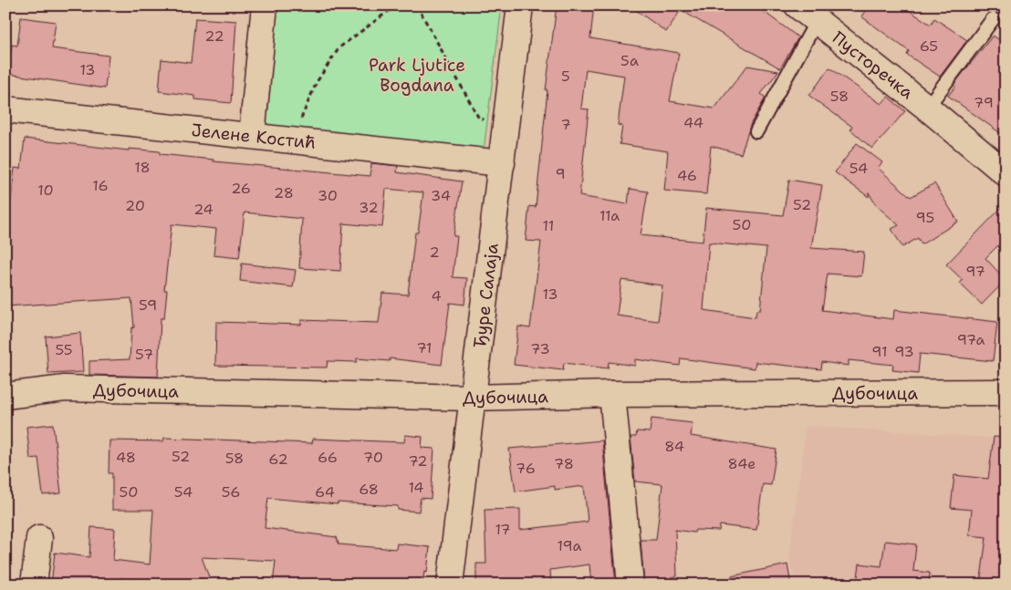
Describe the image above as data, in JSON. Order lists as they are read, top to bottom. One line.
{"streets":{"street":["Пусторечка","Јелене Костић","Ђуре Салаја","Дубочица"]},"crossings":[["Јелене Костић","Ђуре Салаја"],["Ђуре Салаја","Дубочица"]],"parks":["Park Ljutice Bogdana"],"house_numbers":["22","65","5a","13","5","58","79","44","7","18","54","9","46","16","26","10","28","30","34","52","20","32","24","11a","95","50","11","2","97","13","4","59","97a","71","73","55","91","93","57","84","52","48","66","70","58","62","72","78","84e","76","14","68","50","54","56","64","17","19a"]}
